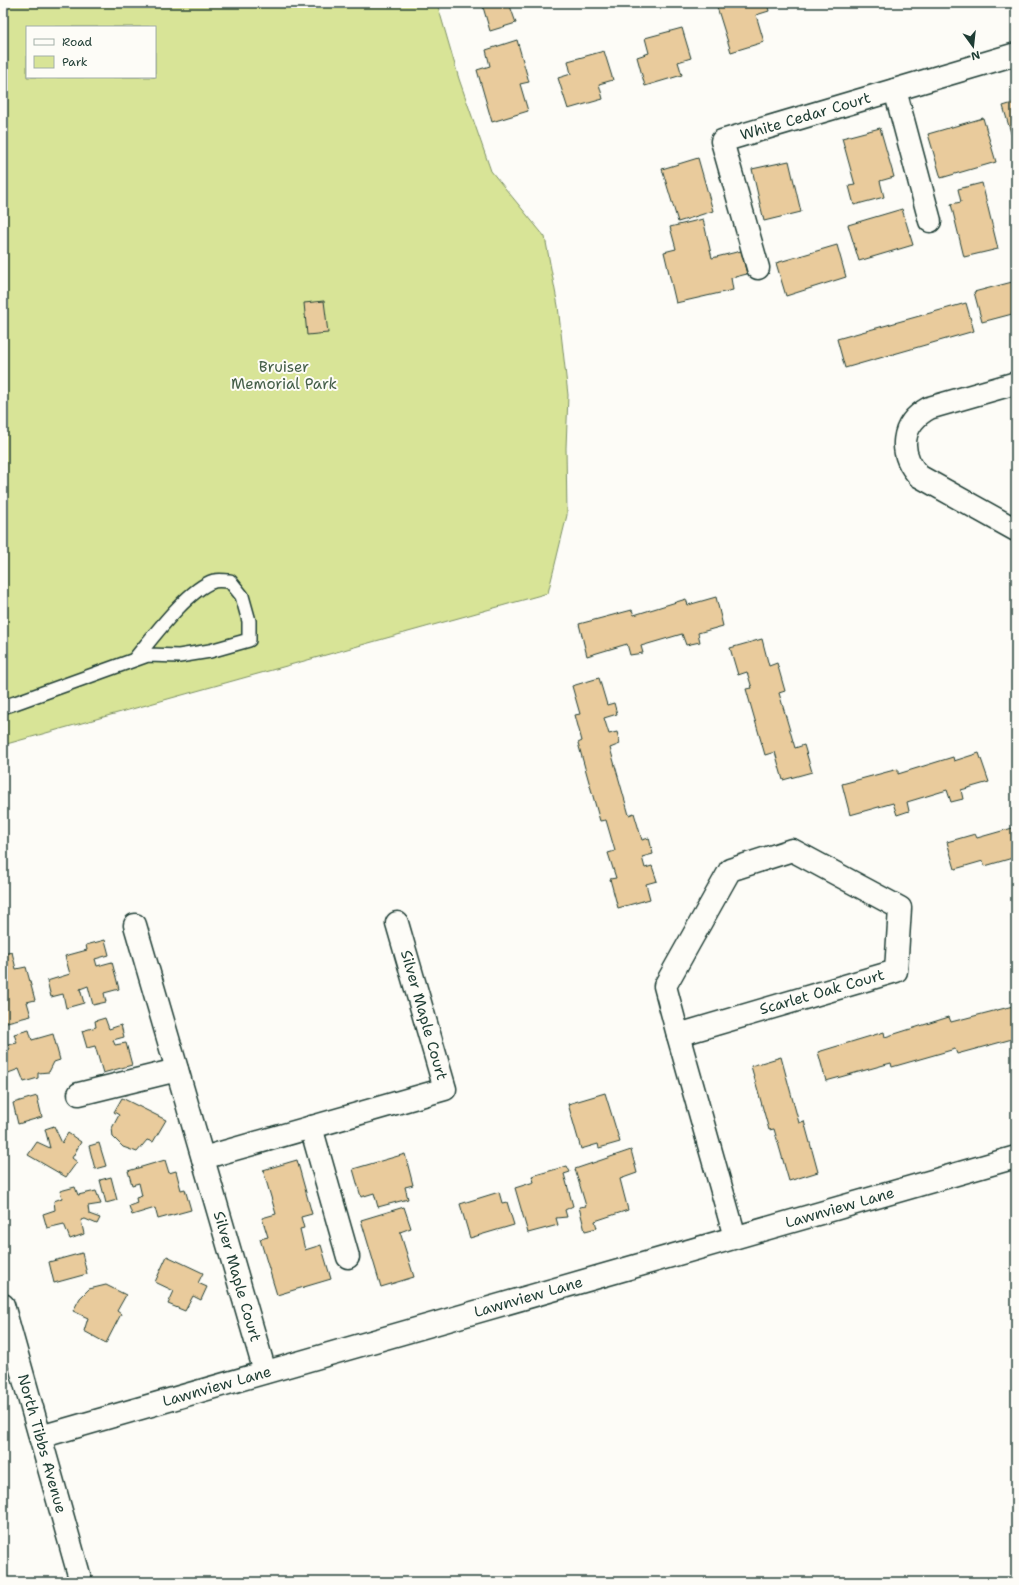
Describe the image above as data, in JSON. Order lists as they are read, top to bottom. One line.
{"streets":{"street":["White Cedar Court","Scarlet Oak Court","Silver Maple Court","Lawnview Lane","North Tibbs Avenue"]},"crossings":[["Scarlet Oak Court","Lawnview Lane"],["Silver Maple Court","Lawnview Lane"],["Lawnview Lane","North Tibbs Avenue"]],"parks":["Bruiser Memorial Park"],"legend":["Road","Park"],"north":"bottom"}
